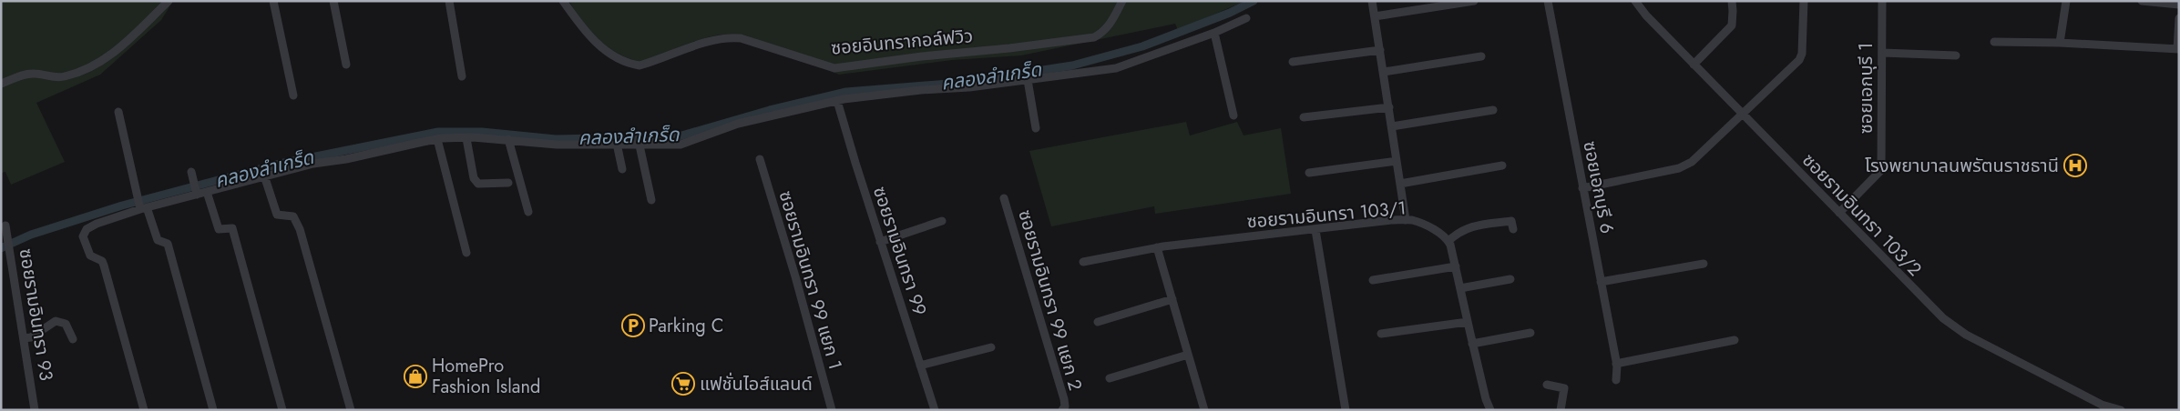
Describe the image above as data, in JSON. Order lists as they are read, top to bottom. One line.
{"streets":{"street":["ซอยอินทรากอล์ฟวิว","ซอยเอกบุรี 1","ซอยเอกบุรี 6","ซอยรามอินทรา 103/1","ซอยรามอินทรา 103/2","ซอยรามอินทรา 99","ซอยรามอินทรา 99 แยก 1","ซอยรามอินทรา 99 แยก 2","ซอยรามอินทรา 93"]},"crossings":[["ซอยเอกบุรี 1","ซอยรามอินทรา 103/2"]],"water":["คลองลำเกร็ด"],"places":{"hospital":["โรงพยาบาลนพรัตนราชธานี"],"parking":["Parking C"],"shop":["HomePro Fashion Island"],"supermarket":["แฟชั่นไอส์แลนด์"]}}
